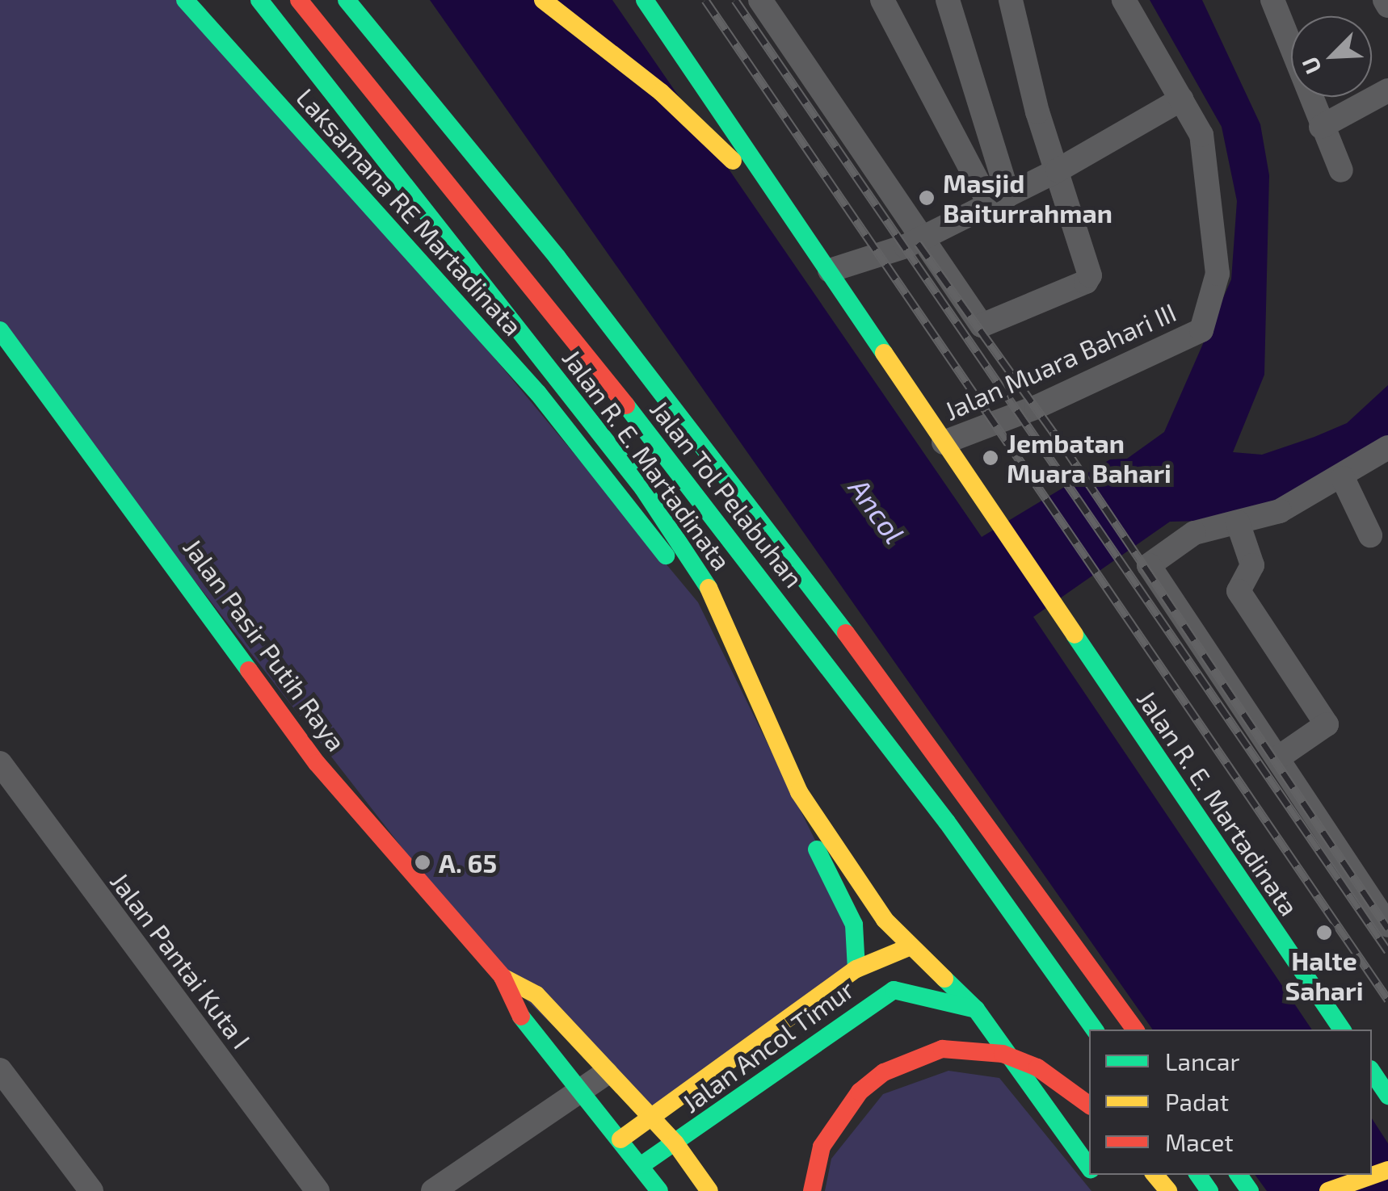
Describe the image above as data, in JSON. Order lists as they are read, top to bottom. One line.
{"streets":{"main road":["Laksamana RE Martadinata","Jalan R. E. Martadinata","Jalan Tol Pelabuhan","Jalan Pasir Putih Raya","Jalan Ancol Timur"],"street":["Jalan Muara Bahari III","Jalan Pantai Kuta I"]},"crossings":[["Laksamana RE Martadinata","Jalan R. E. Martadinata"],["Laksamana RE Martadinata","Jalan Ancol Timur"],["Jalan Muara Bahari III","Jalan R. E. Martadinata"],["Jalan R. E. Martadinata","Jalan Ancol Timur"],["Jalan Pasir Putih Raya","Jalan Ancol Timur"]],"water":["Ancol"],"places":["Masjid Baiturrahman","Jembatan Muara Bahari","A. 65","Halte Sahari"],"legend":["Lancar","Padat","Macet"],"north":"bottom left"}
